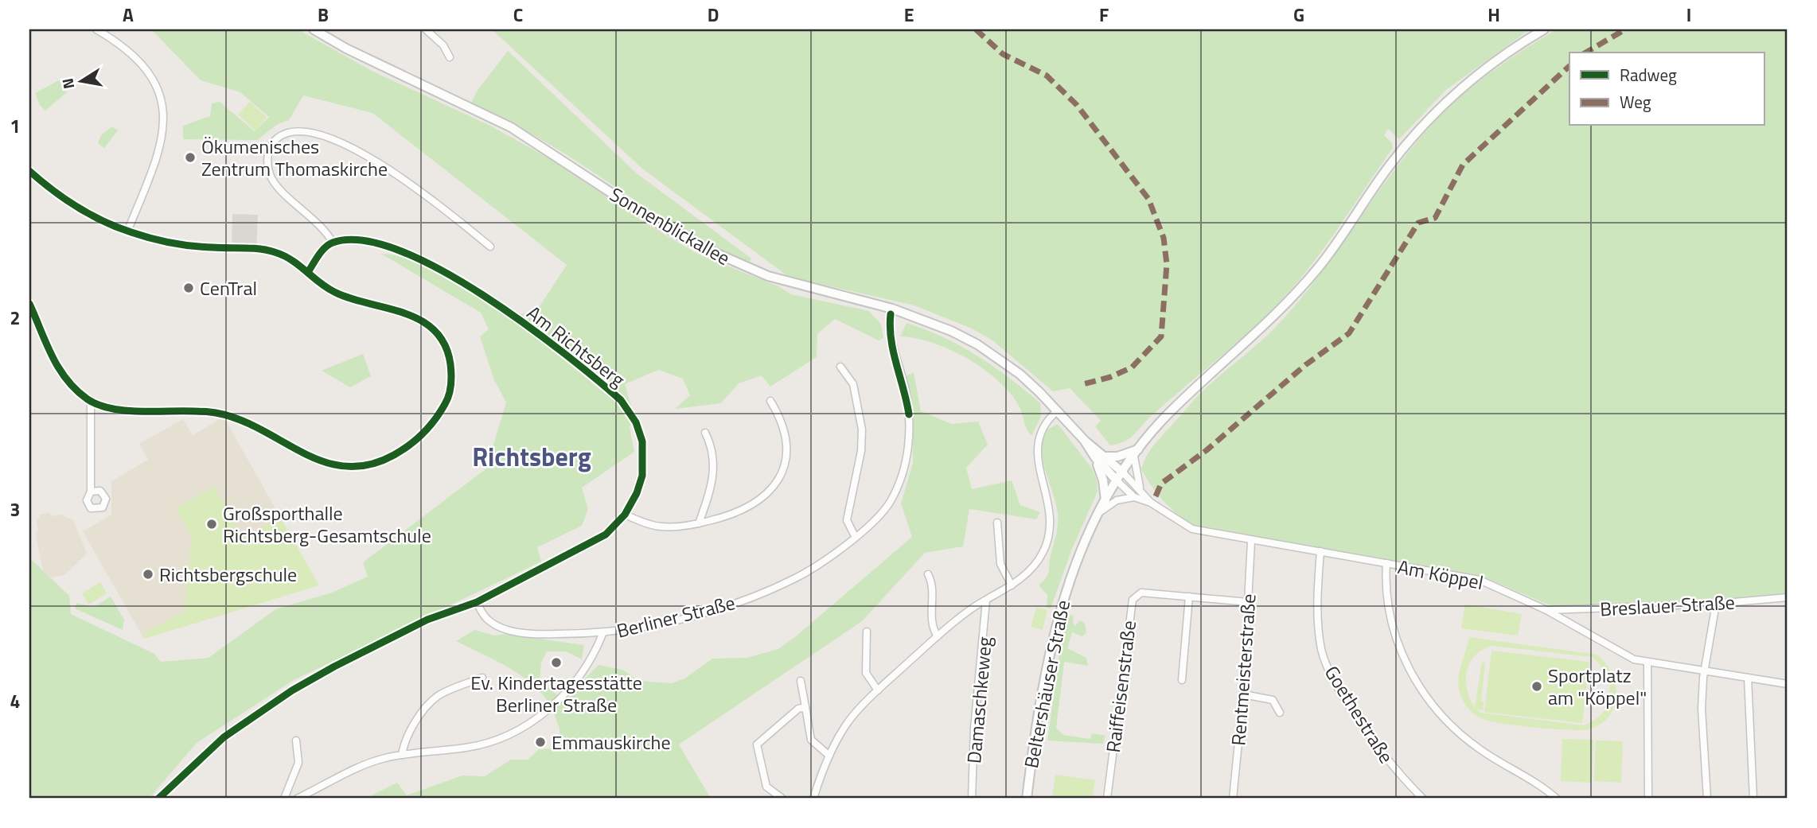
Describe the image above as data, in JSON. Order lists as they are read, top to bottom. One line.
{"streets":{"main road":["Sonnenblickallee","Beltershäuser Straße"],"street":["Am Richtsberg","Am Köppel","Breslauer Straße","Berliner Straße","Rentmeisterstraße","Raiffeisenstraße","Damaschkeweg","Goethestraße"]},"crossings":[["Sonnenblickallee","Am Köppel"],["Sonnenblickallee","Berliner Straße"],["Sonnenblickallee","Beltershäuser Straße"],["Am Richtsberg","Berliner Straße"],["Am Köppel","Breslauer Straße"],["Am Köppel","Rentmeisterstraße"],["Am Köppel","Beltershäuser Straße"],["Am Köppel","Goethestraße"],["Rentmeisterstraße","Raiffeisenstraße"]],"districts":["Richtsberg"],"places":["Ökumenisches Zentrum Thomaskirche","CenTral","Großsporthalle Richtsberg-Gesamtschule","Richtsbergschule","Ev. Kindertagesstätte Berliner Straße","Sportplatz am \"Köppel\"","Emmauskirche"],"legend":["Radweg","Weg"],"north":"left","grid":{"columns":["A","B","C","D","E","F","G","H","I"],"rows":["1","2","3","4"]}}
